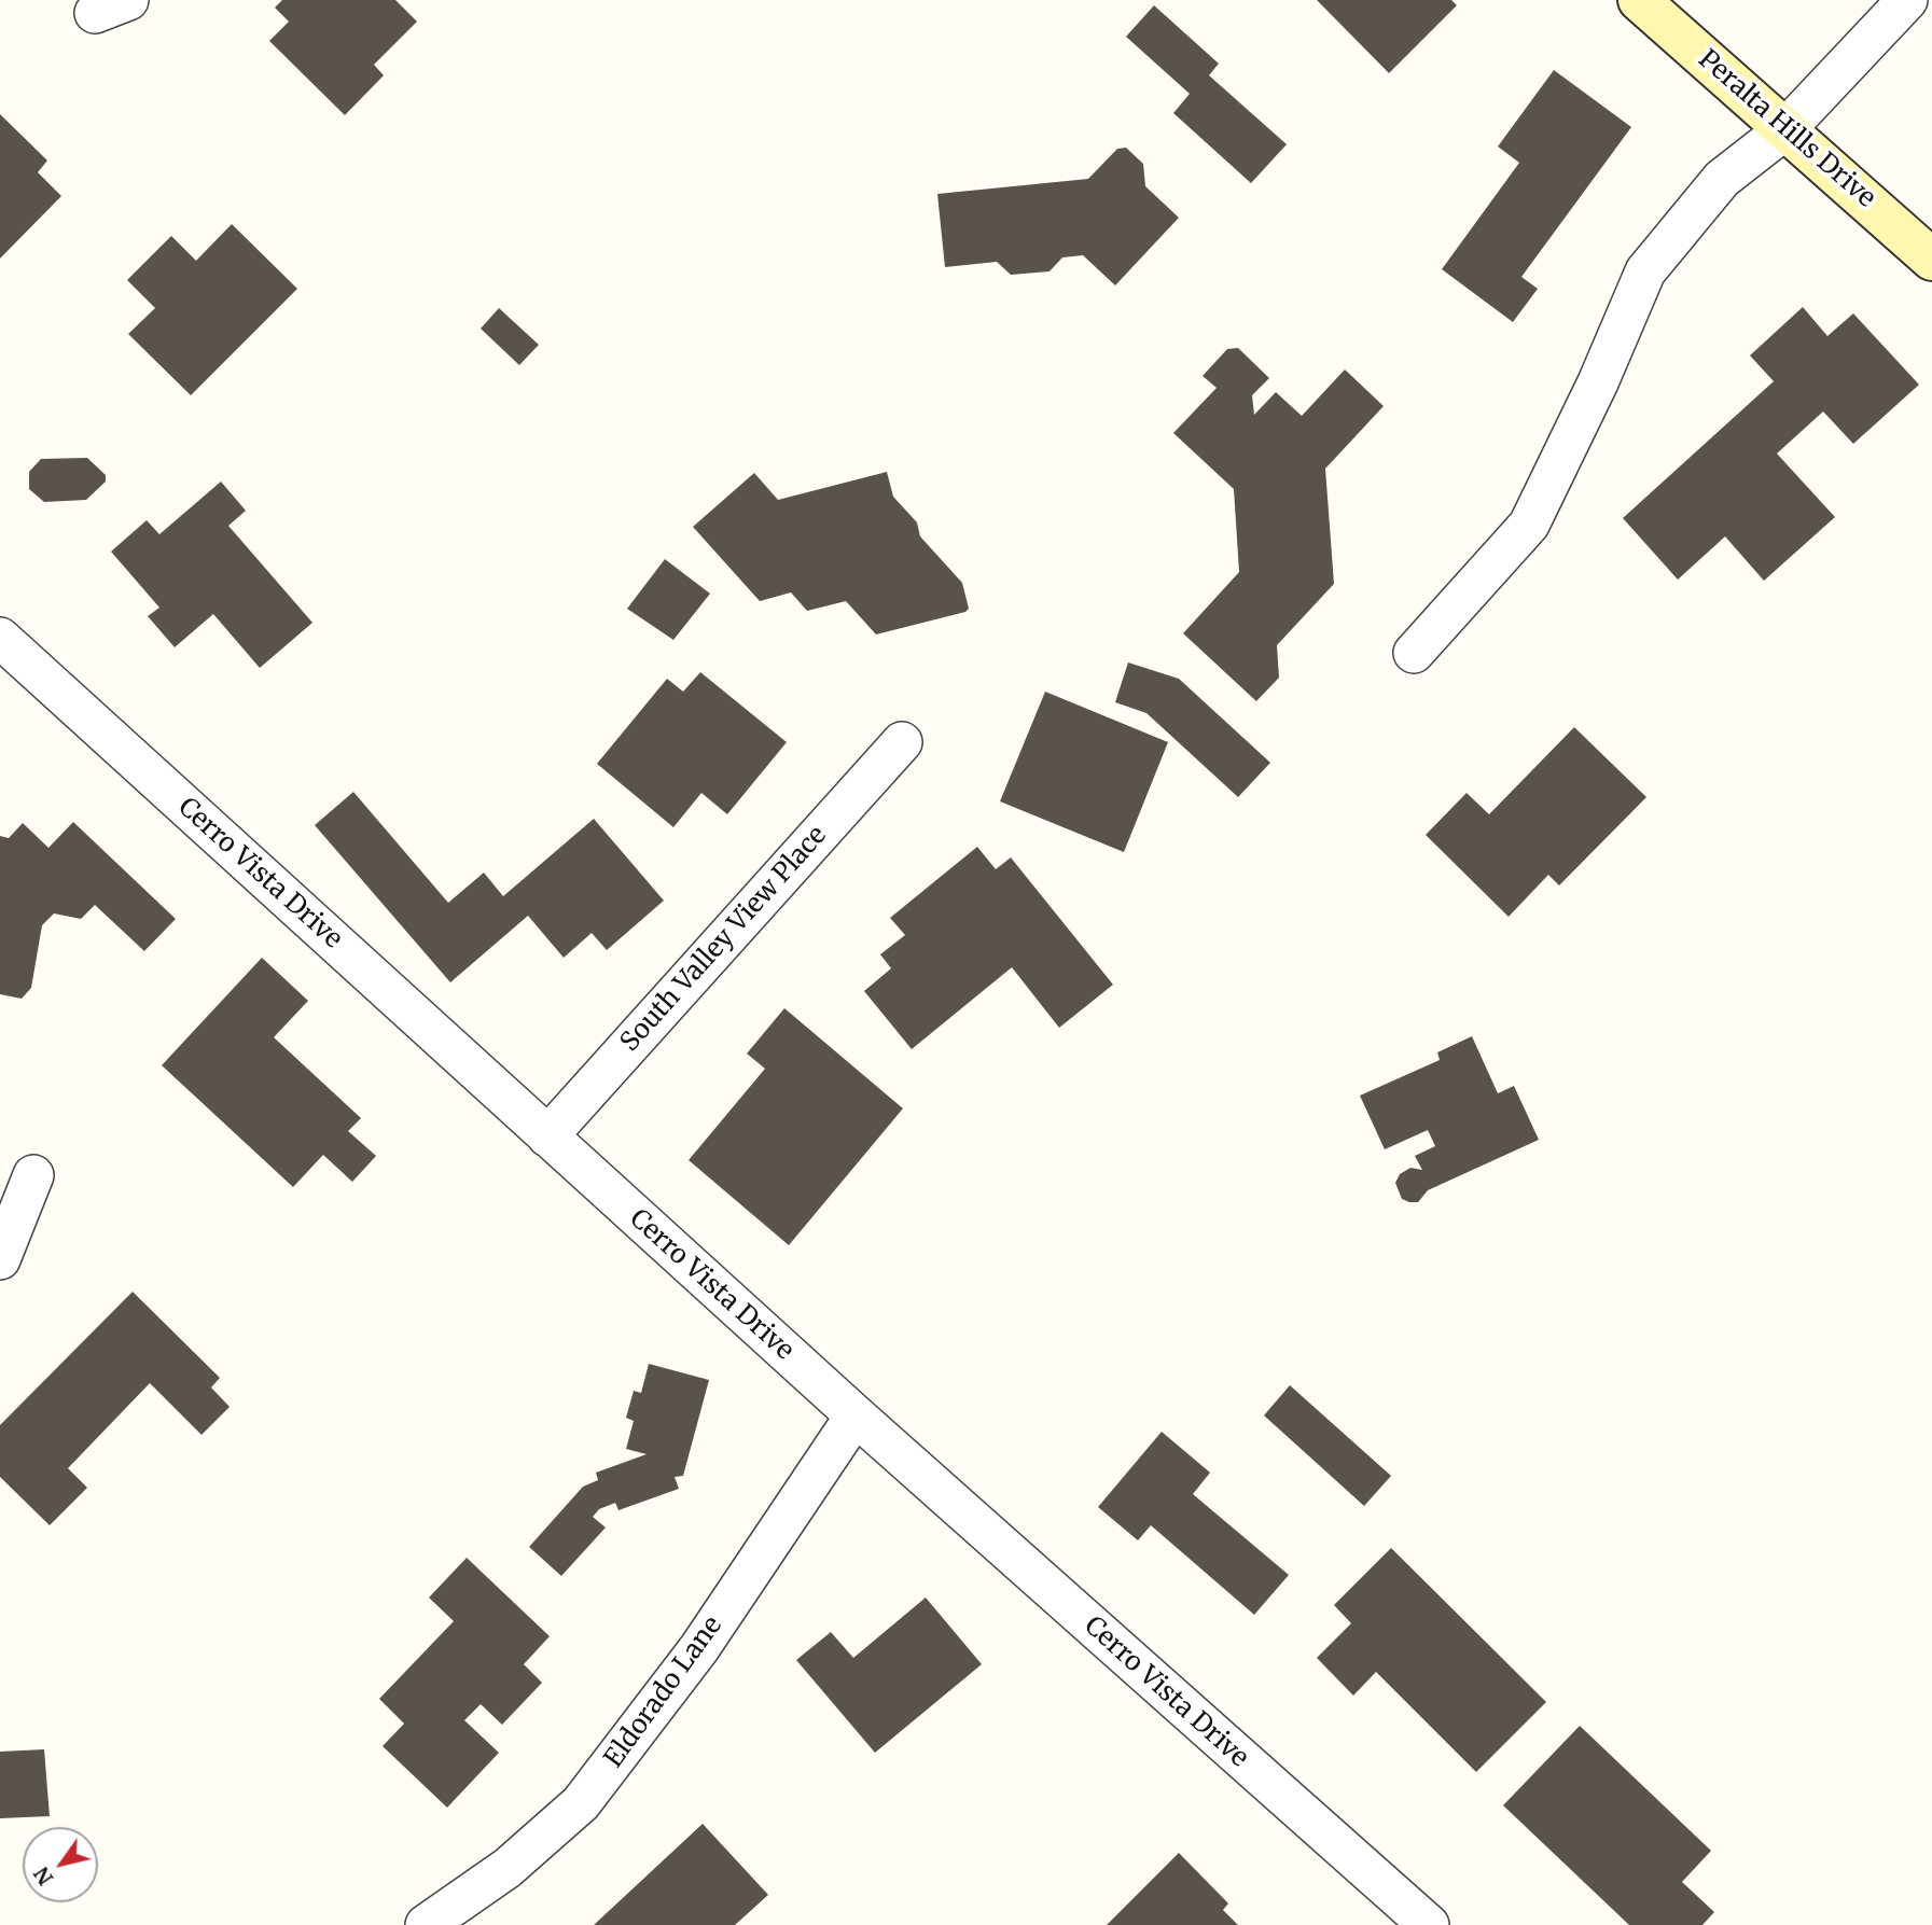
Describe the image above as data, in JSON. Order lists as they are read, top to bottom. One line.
{"streets":{"street":["Peralta Hills Drive","Cerro Vista Drive","South Valley View Place","Eldorado Lane"]},"crossings":[["Cerro Vista Drive","South Valley View Place"],["Cerro Vista Drive","Eldorado Lane"]],"north":"bottom left"}
